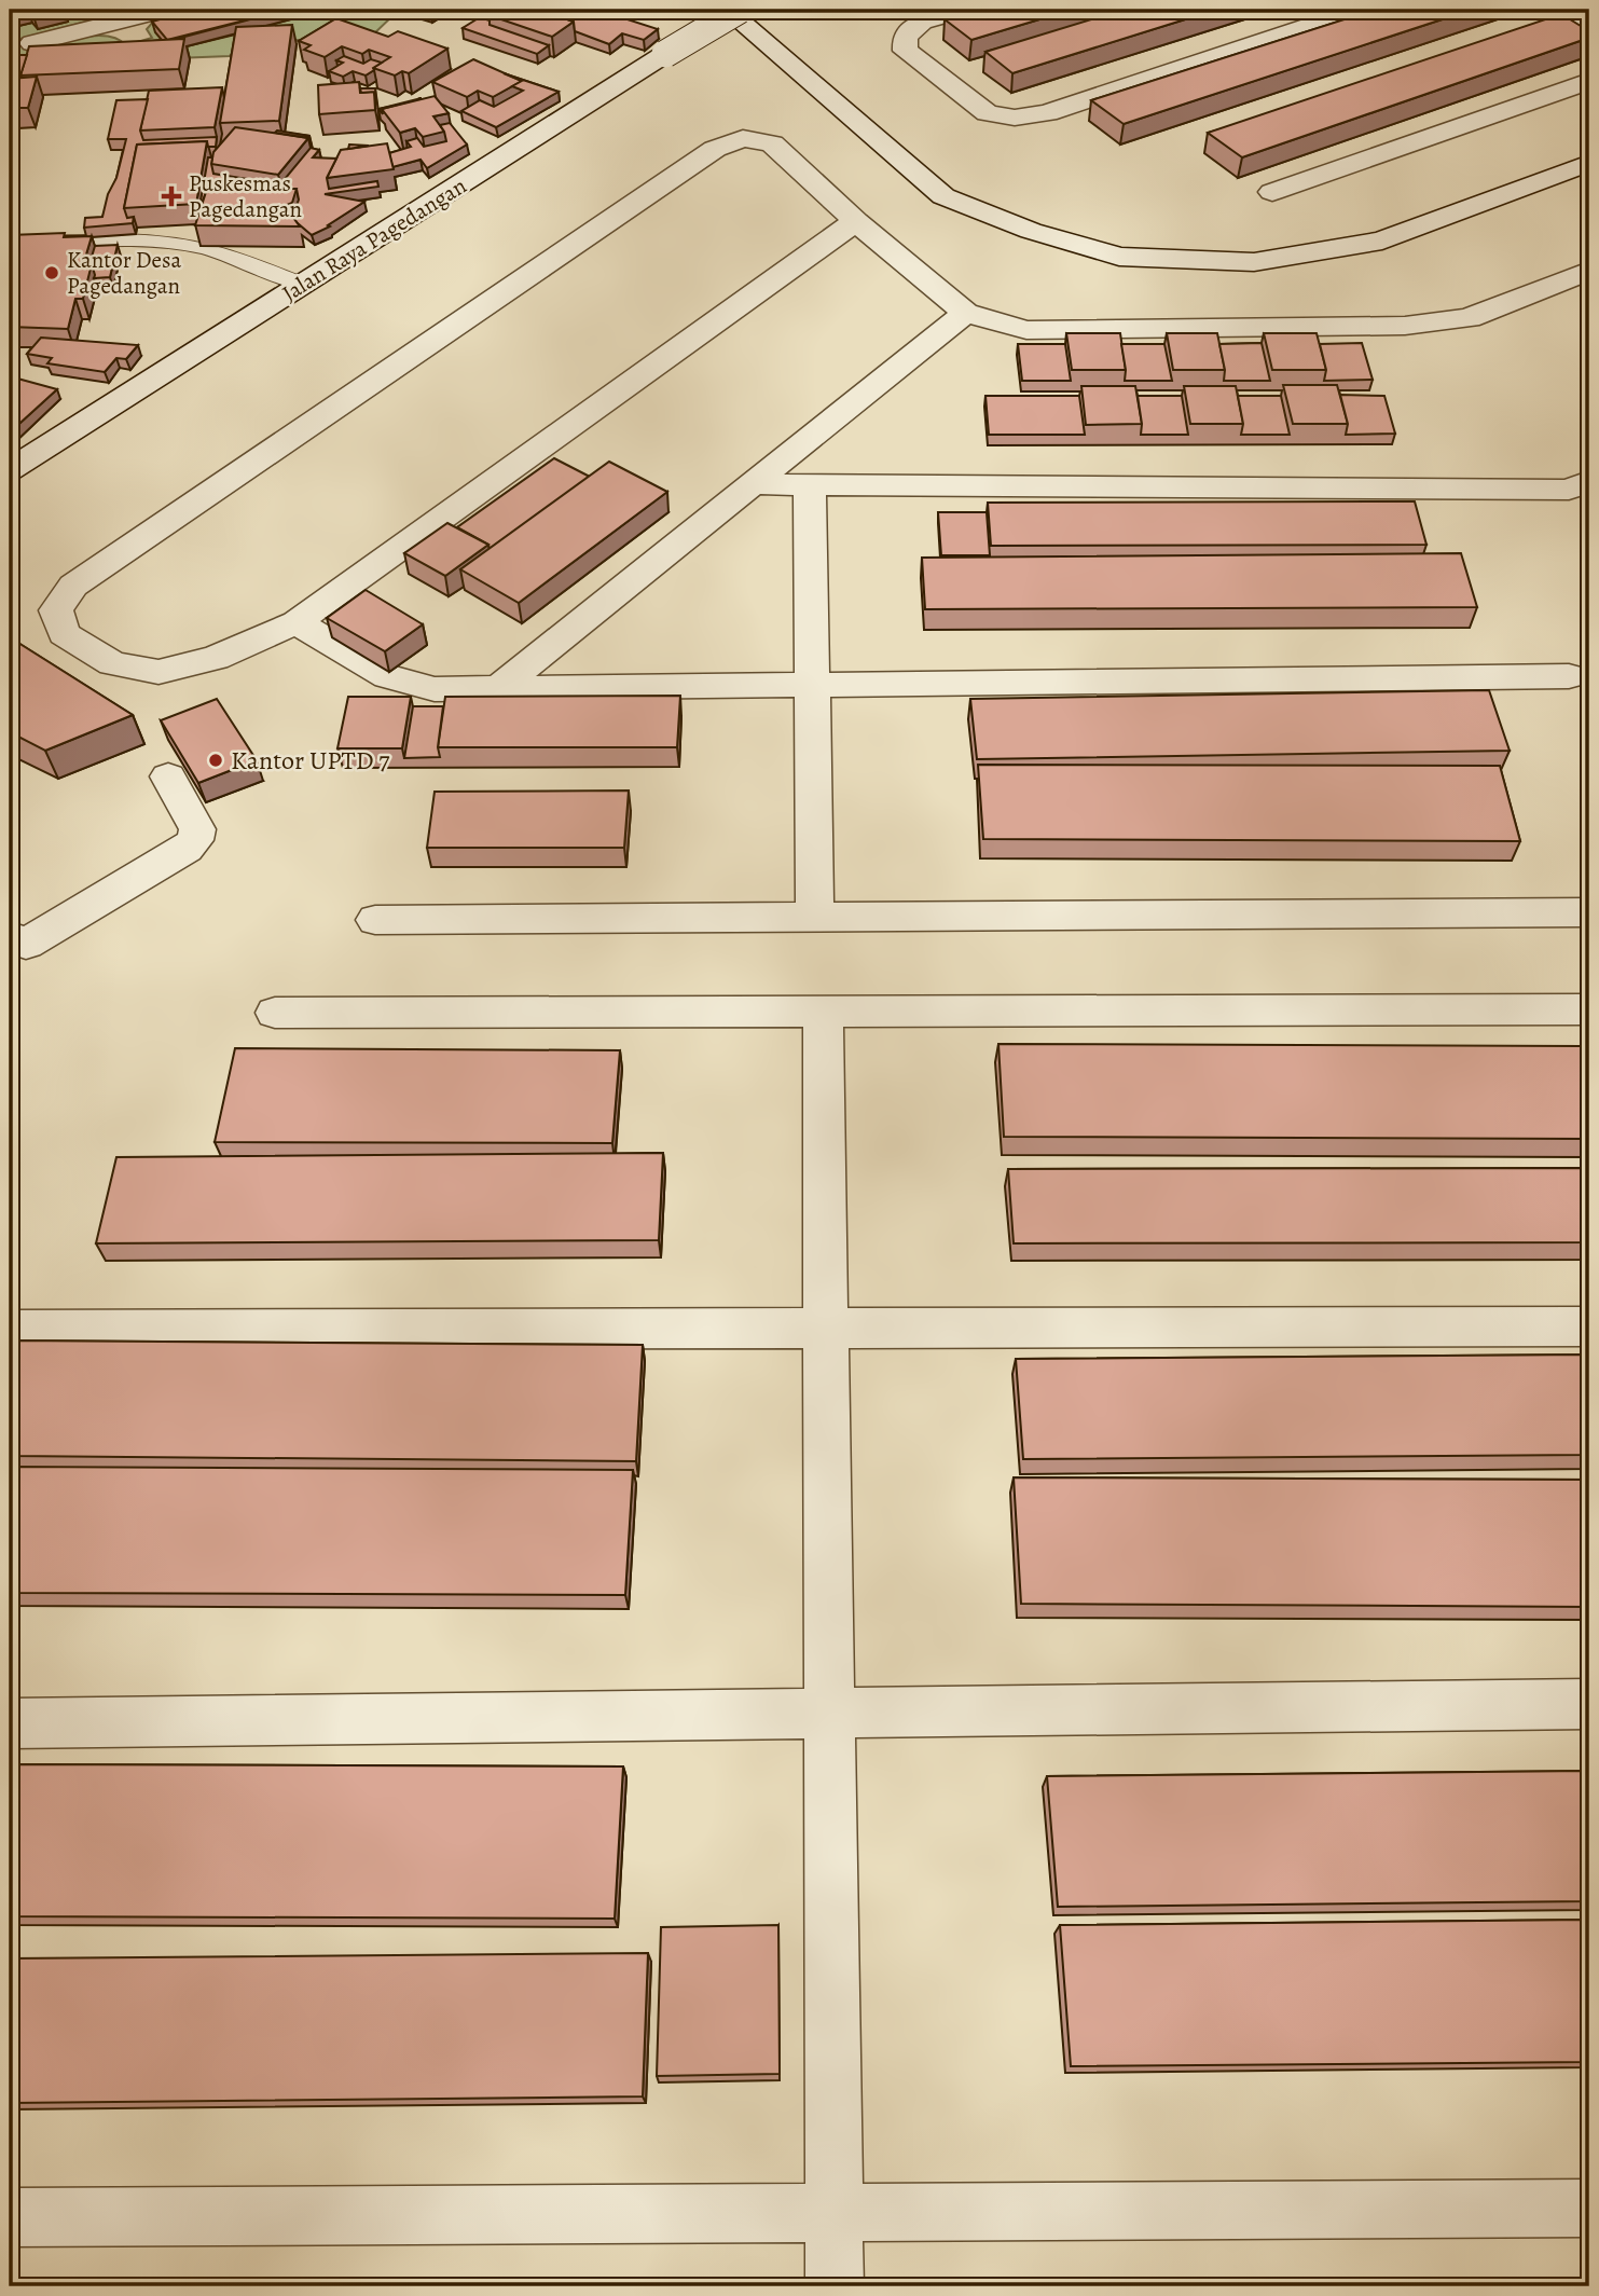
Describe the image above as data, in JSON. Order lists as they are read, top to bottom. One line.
{"streets":{"street":["Jalan Raya Pagedangan"]},"places":{"health":["Puskesmas Pagedangan"],"other":["Kantor Desa Pagedangan","Kantor UPTD 7"]}}
